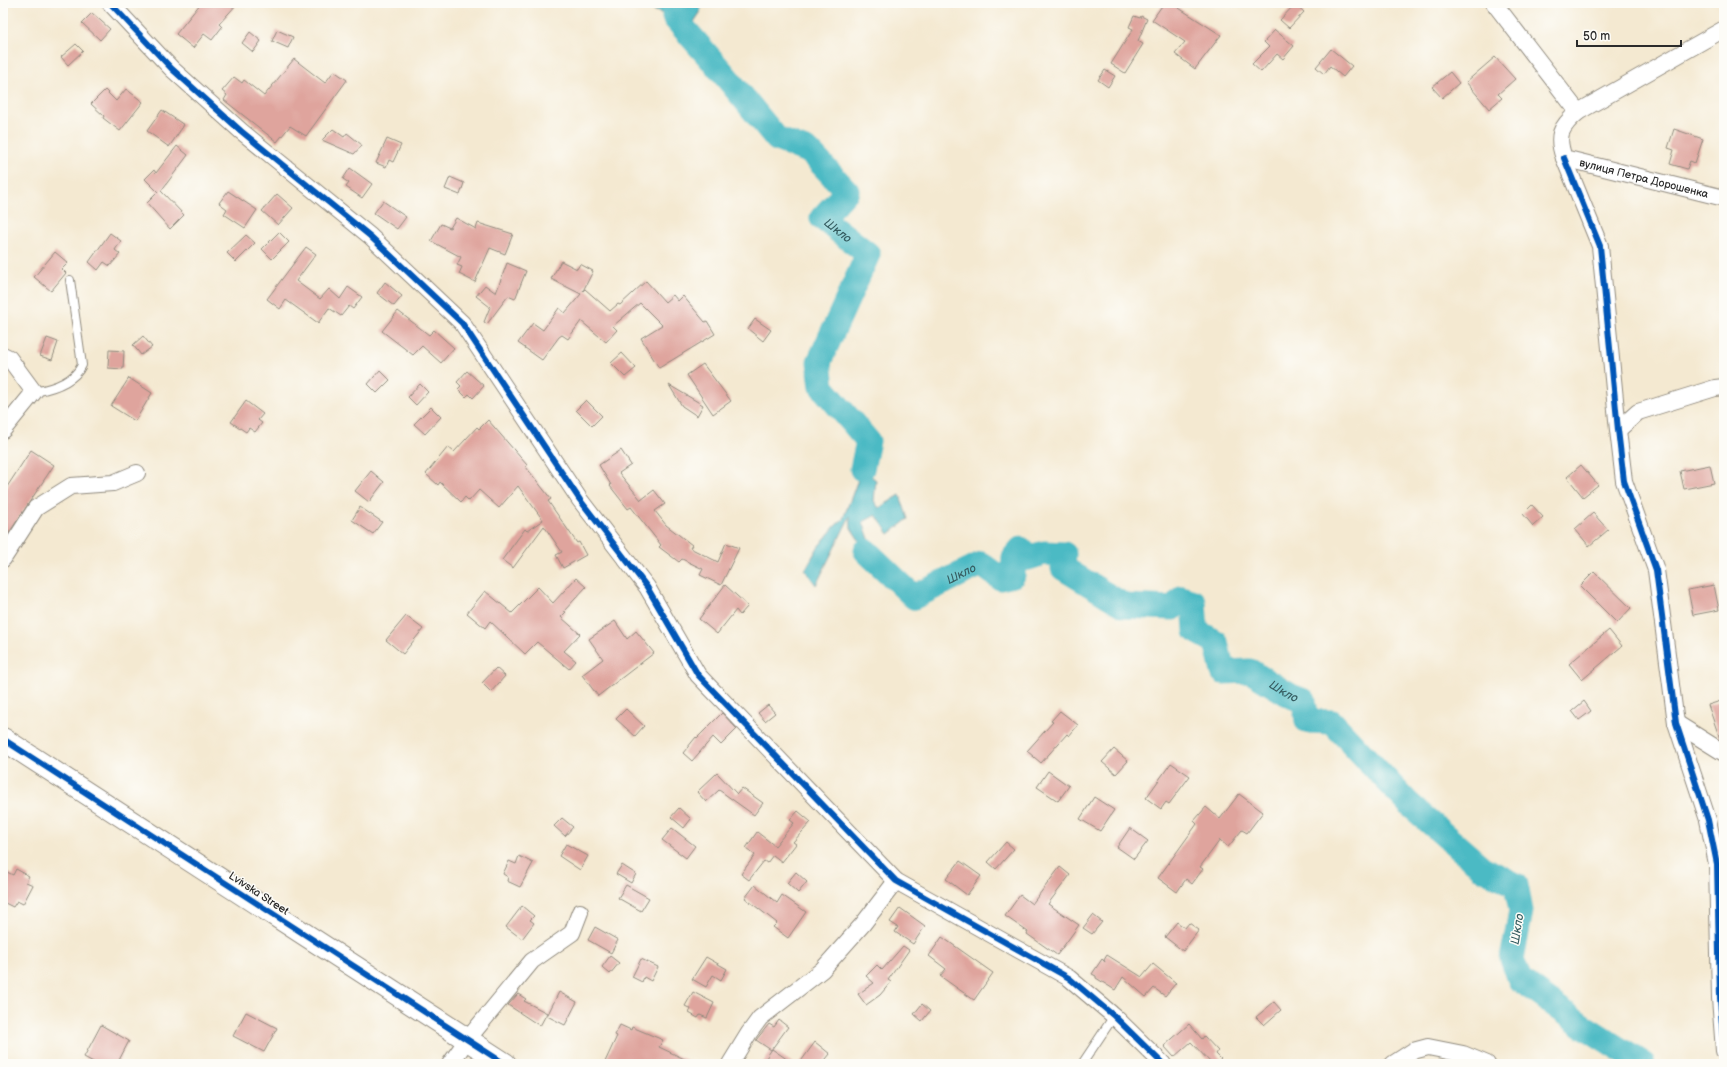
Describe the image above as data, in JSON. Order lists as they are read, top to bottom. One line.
{"streets":{"street":["вулиця Петра Дорошенка","Lvivska Street"]},"water":["Шкло"],"scale_bar":"50 m"}
